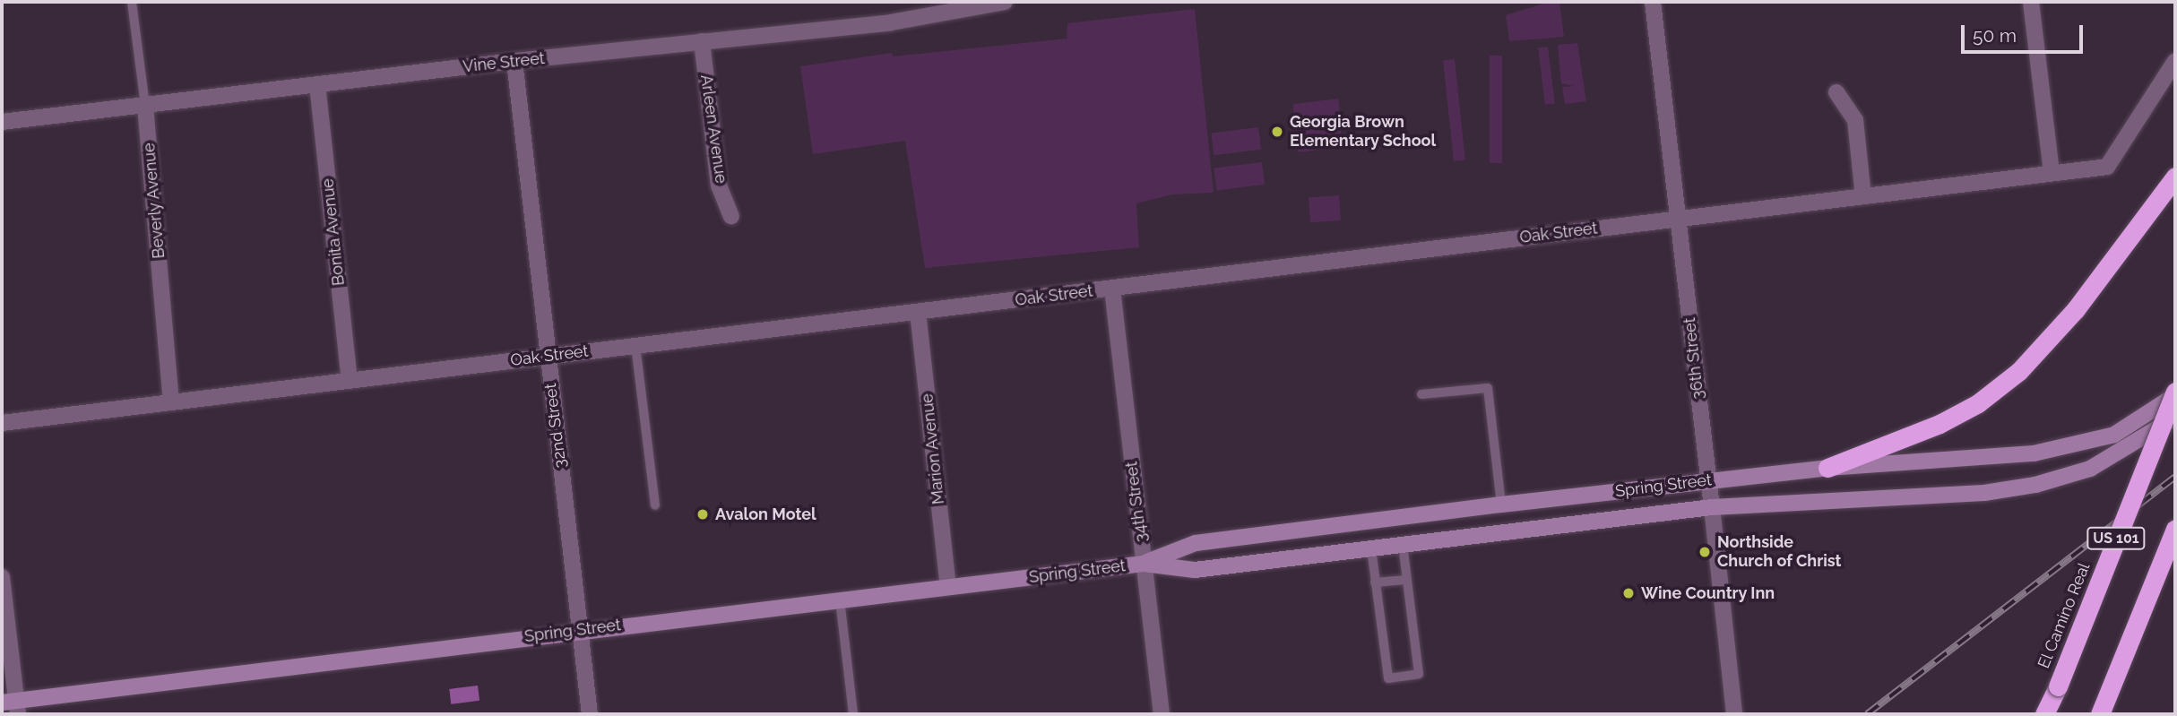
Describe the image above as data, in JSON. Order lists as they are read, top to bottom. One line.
{"streets":{"highway":["US 101","El Camino Real"],"main road":["Spring Street"],"street":["Vine Street","Arleen Avenue","Beverly Avenue","Bonita Avenue","Oak Street","36th Street","32nd Street","Marion Avenue","34th Street"]},"crossings":[["Vine Street","Arleen Avenue"],["Vine Street","Beverly Avenue"],["Vine Street","Bonita Avenue"],["Vine Street","32nd Street"],["Beverly Avenue","Oak Street"],["Bonita Avenue","Oak Street"],["Oak Street","36th Street"],["Oak Street","32nd Street"],["Oak Street","Marion Avenue"],["Oak Street","34th Street"],["36th Street","Spring Street"],["32nd Street","Spring Street"],["Marion Avenue","Spring Street"],["Spring Street","34th Street"],["Spring Street","El Camino Real"]],"places":["Georgia Brown Elementary School","Avalon Motel","Northside Church of Christ","Wine Country Inn"],"scale_bar":"50 m"}
